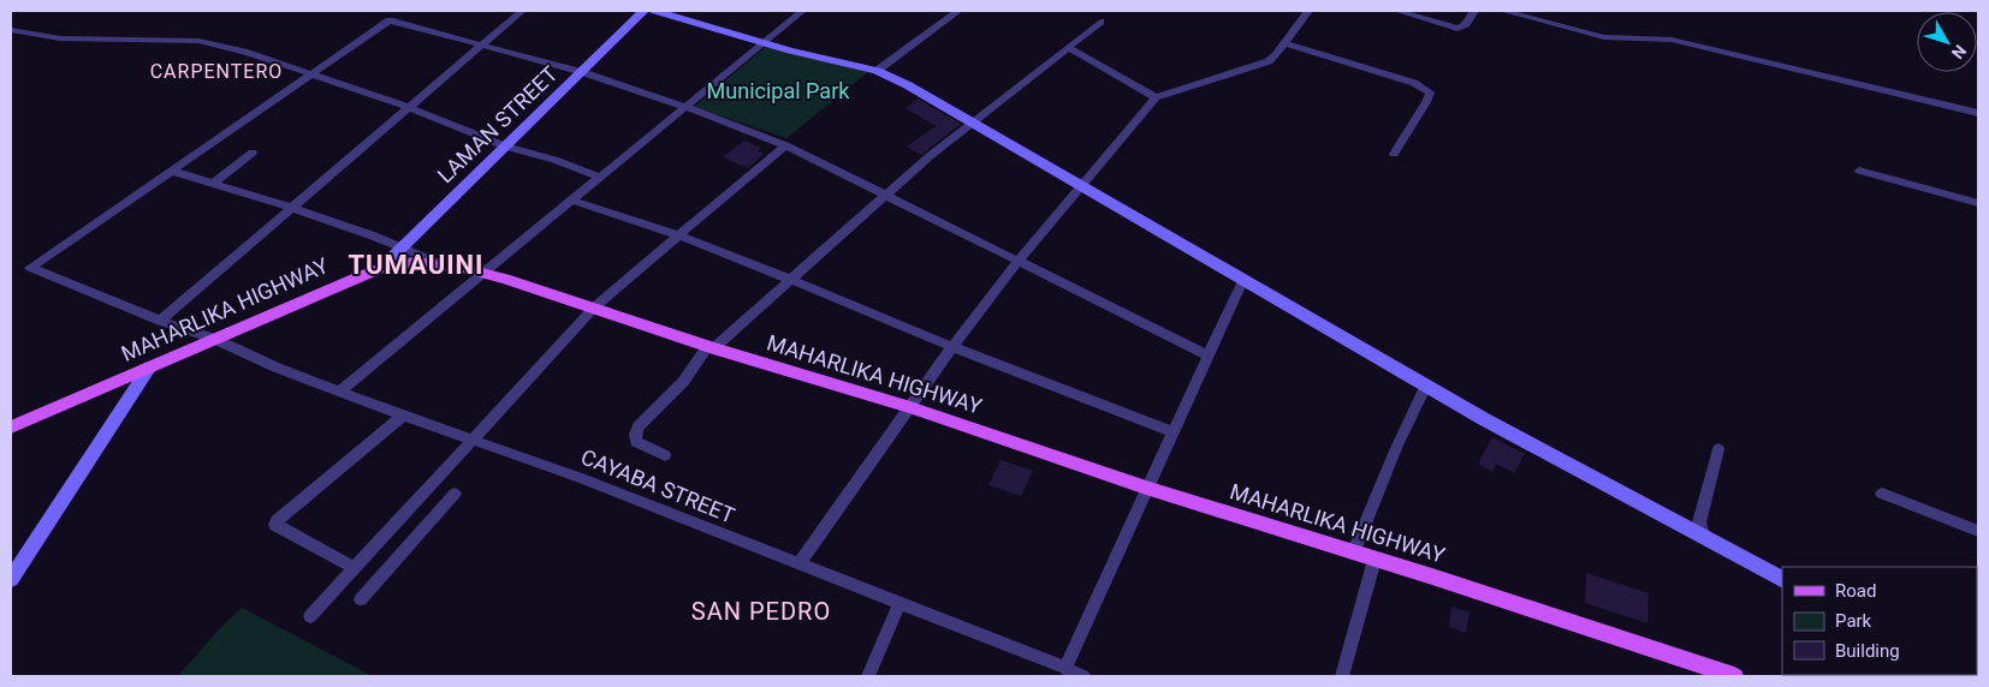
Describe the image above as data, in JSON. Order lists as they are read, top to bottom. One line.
{"streets":{"main road":["MAHARLIKA HIGHWAY"],"street":["LAMAN STREET","CAYABA STREET"]},"crossings":[["LAMAN STREET","MAHARLIKA HIGHWAY"],["MAHARLIKA HIGHWAY","CAYABA STREET"]],"districts":["CARPENTERO","TUMAUINI","SAN PEDRO"],"parks":["Municipal Park"],"legend":["Road","Park","Building"],"north":"bottom right"}
